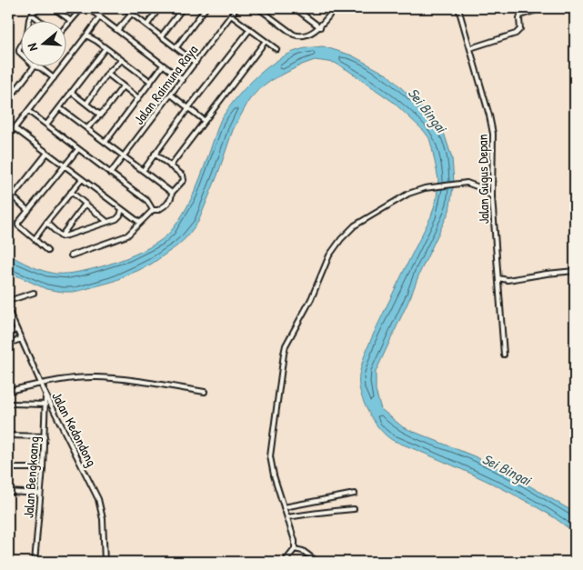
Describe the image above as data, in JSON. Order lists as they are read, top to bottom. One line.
{"streets":{"street":["Jalan Raimuna Raya","Jalan Gugus Depan","Jalan Kedondong","Jalan Bengkoang"]},"crossings":[["Jalan Kedondong","Jalan Bengkoang"]],"water":["Sei Bingai"],"north":"left"}
